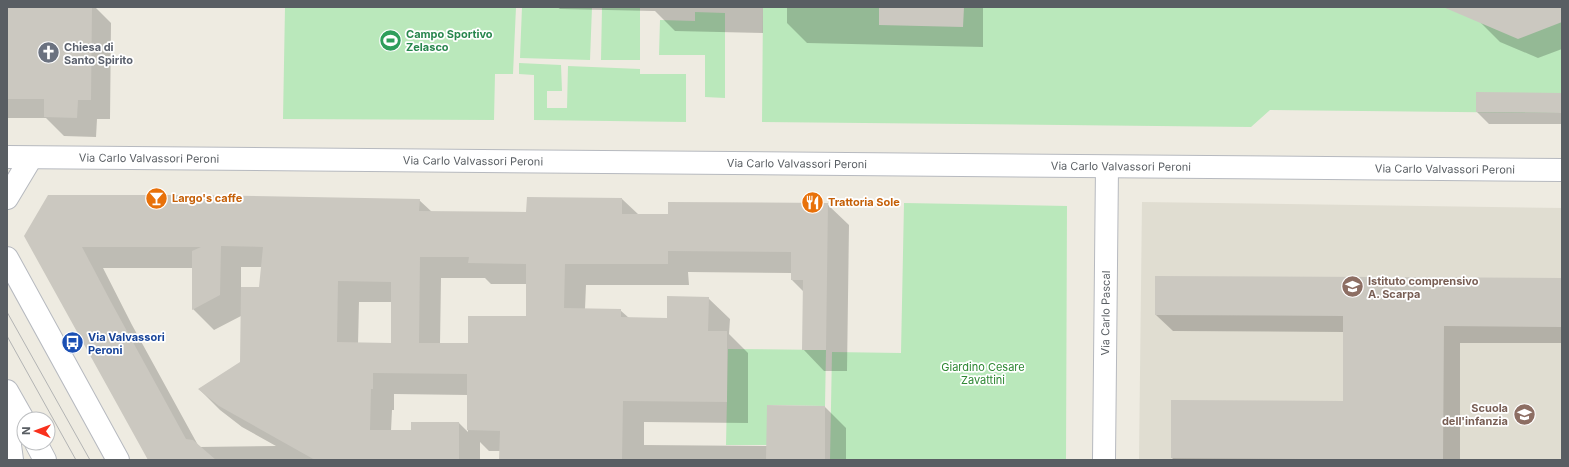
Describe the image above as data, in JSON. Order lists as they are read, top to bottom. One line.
{"streets":{"street":["Via Carlo Valvassori Peroni","Via Carlo Pascal"]},"crossings":[["Via Carlo Valvassori Peroni","Via Carlo Pascal"]],"parks":["Giardino Cesare Zavattini"],"places":{"sports":["Campo Sportivo Zelasco"],"church":["Chiesa di Santo Spirito"],"bar":["Largo's caffe"],"restaurant":["Trattoria Sole"],"school or university":["Istituto comprensivo A. Scarpa","Scuola dell'infanzia"],"bus stop":["Via Valvassori Peroni"]},"north":"left"}
